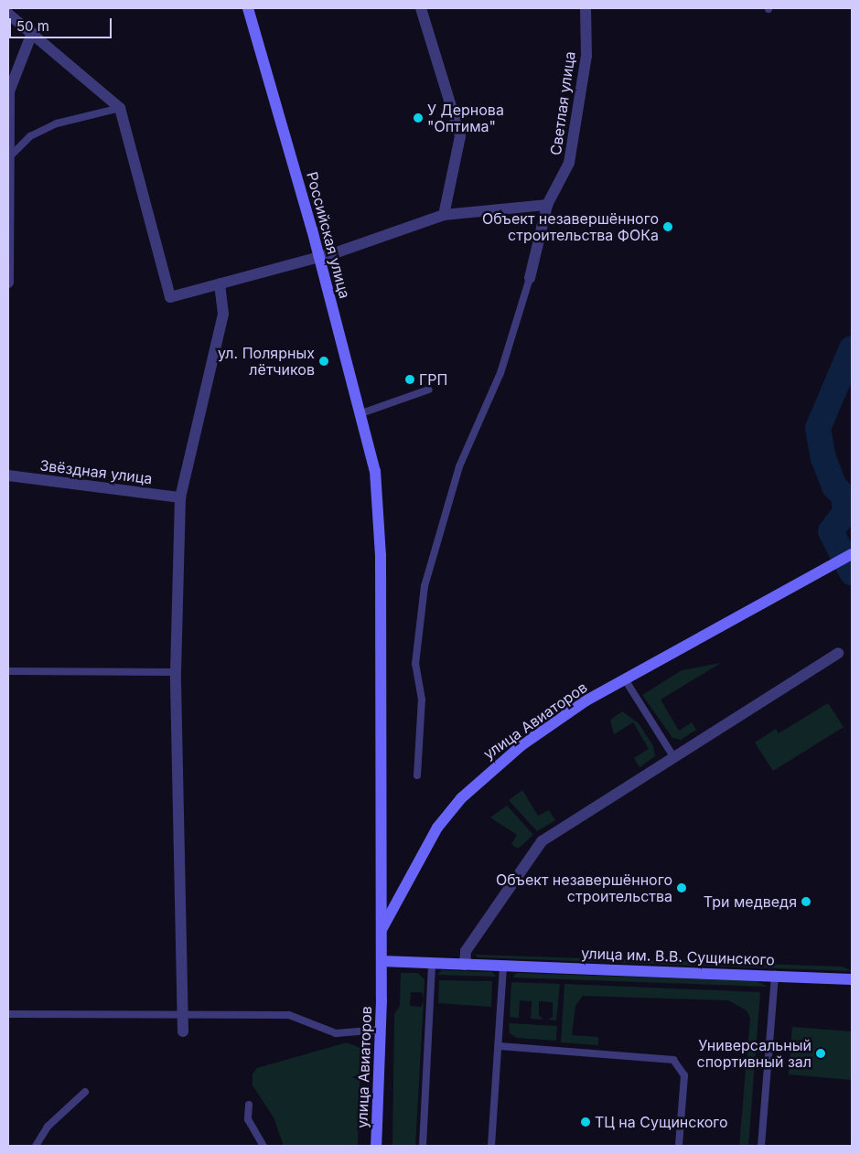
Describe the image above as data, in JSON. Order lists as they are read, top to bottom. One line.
{"streets":{"street":["Светлая улица","Российская улица","Звёздная улица","улица Авиаторов","улица им. В.В. Сущинского"]},"crossings":[["Российская улица","улица Авиаторов"],["улица Авиаторов","улица им. В.В. Сущинского"]],"places":["У Дернова \"Оптима\"","Объект незавершённого строительства ФОКа","ул. Полярных лётчиков","ГРП","Объект незавершённого строительства","Три медведя","Универсальный спортивный зал","ТЦ на Сущинского"],"scale_bar":"50 m"}
